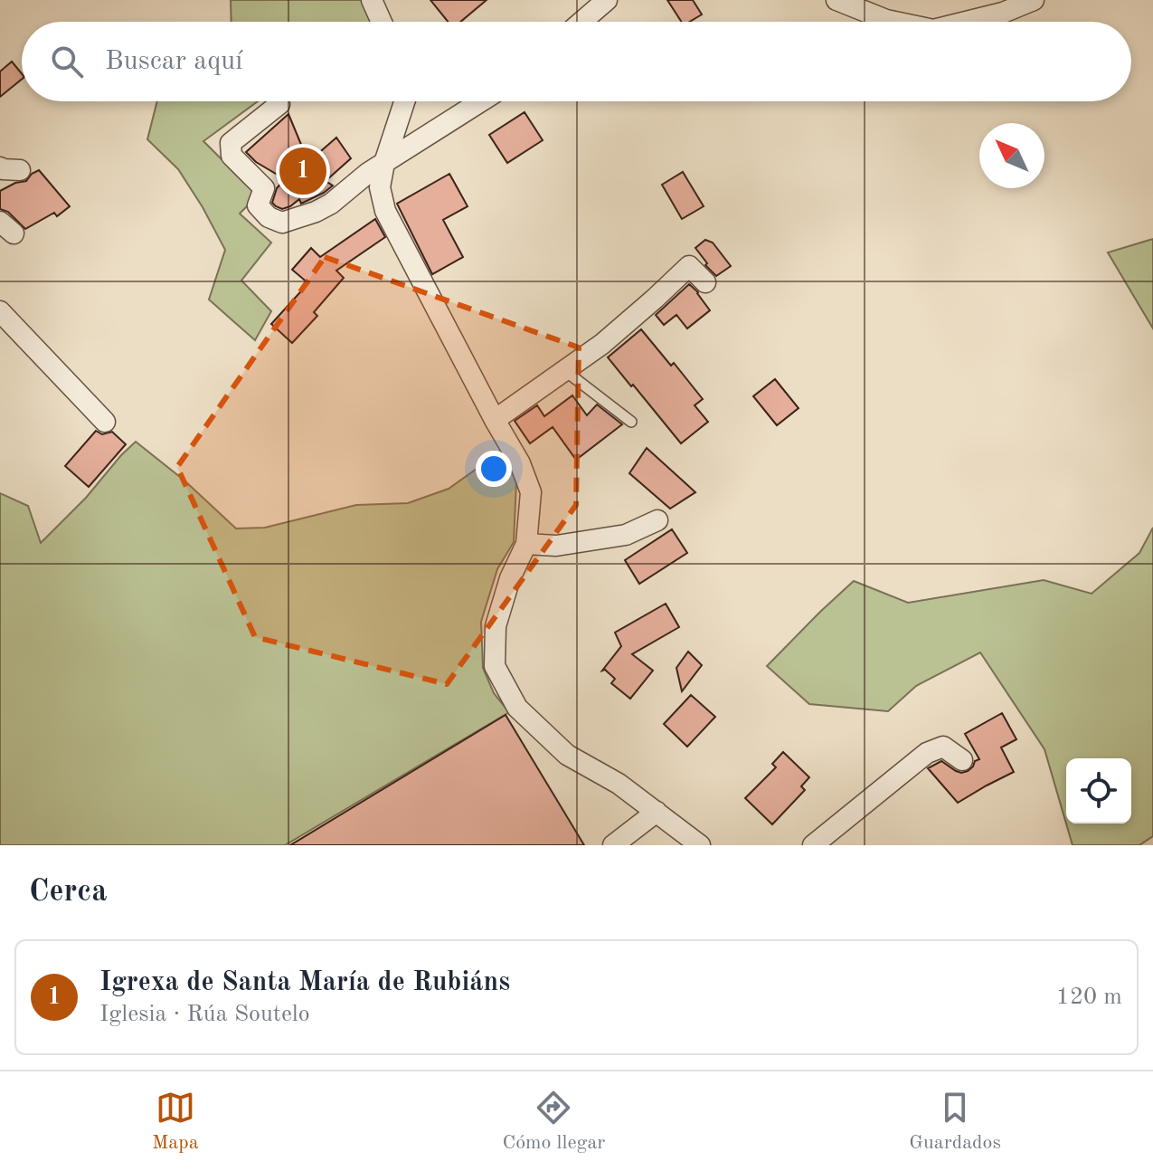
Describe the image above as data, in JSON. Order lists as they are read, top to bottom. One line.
{"north":"top left","page":{"search":"Buscar aquí","pins":"1","heading":"Cerca","list":[{"mark":"1","name":"Igrexa de Santa María de Rubiáns","note":"Iglesia · Rúa Soutelo","value":"120 m"}],"nav":["Mapa","Cómo llegar","Guardados"]}}
